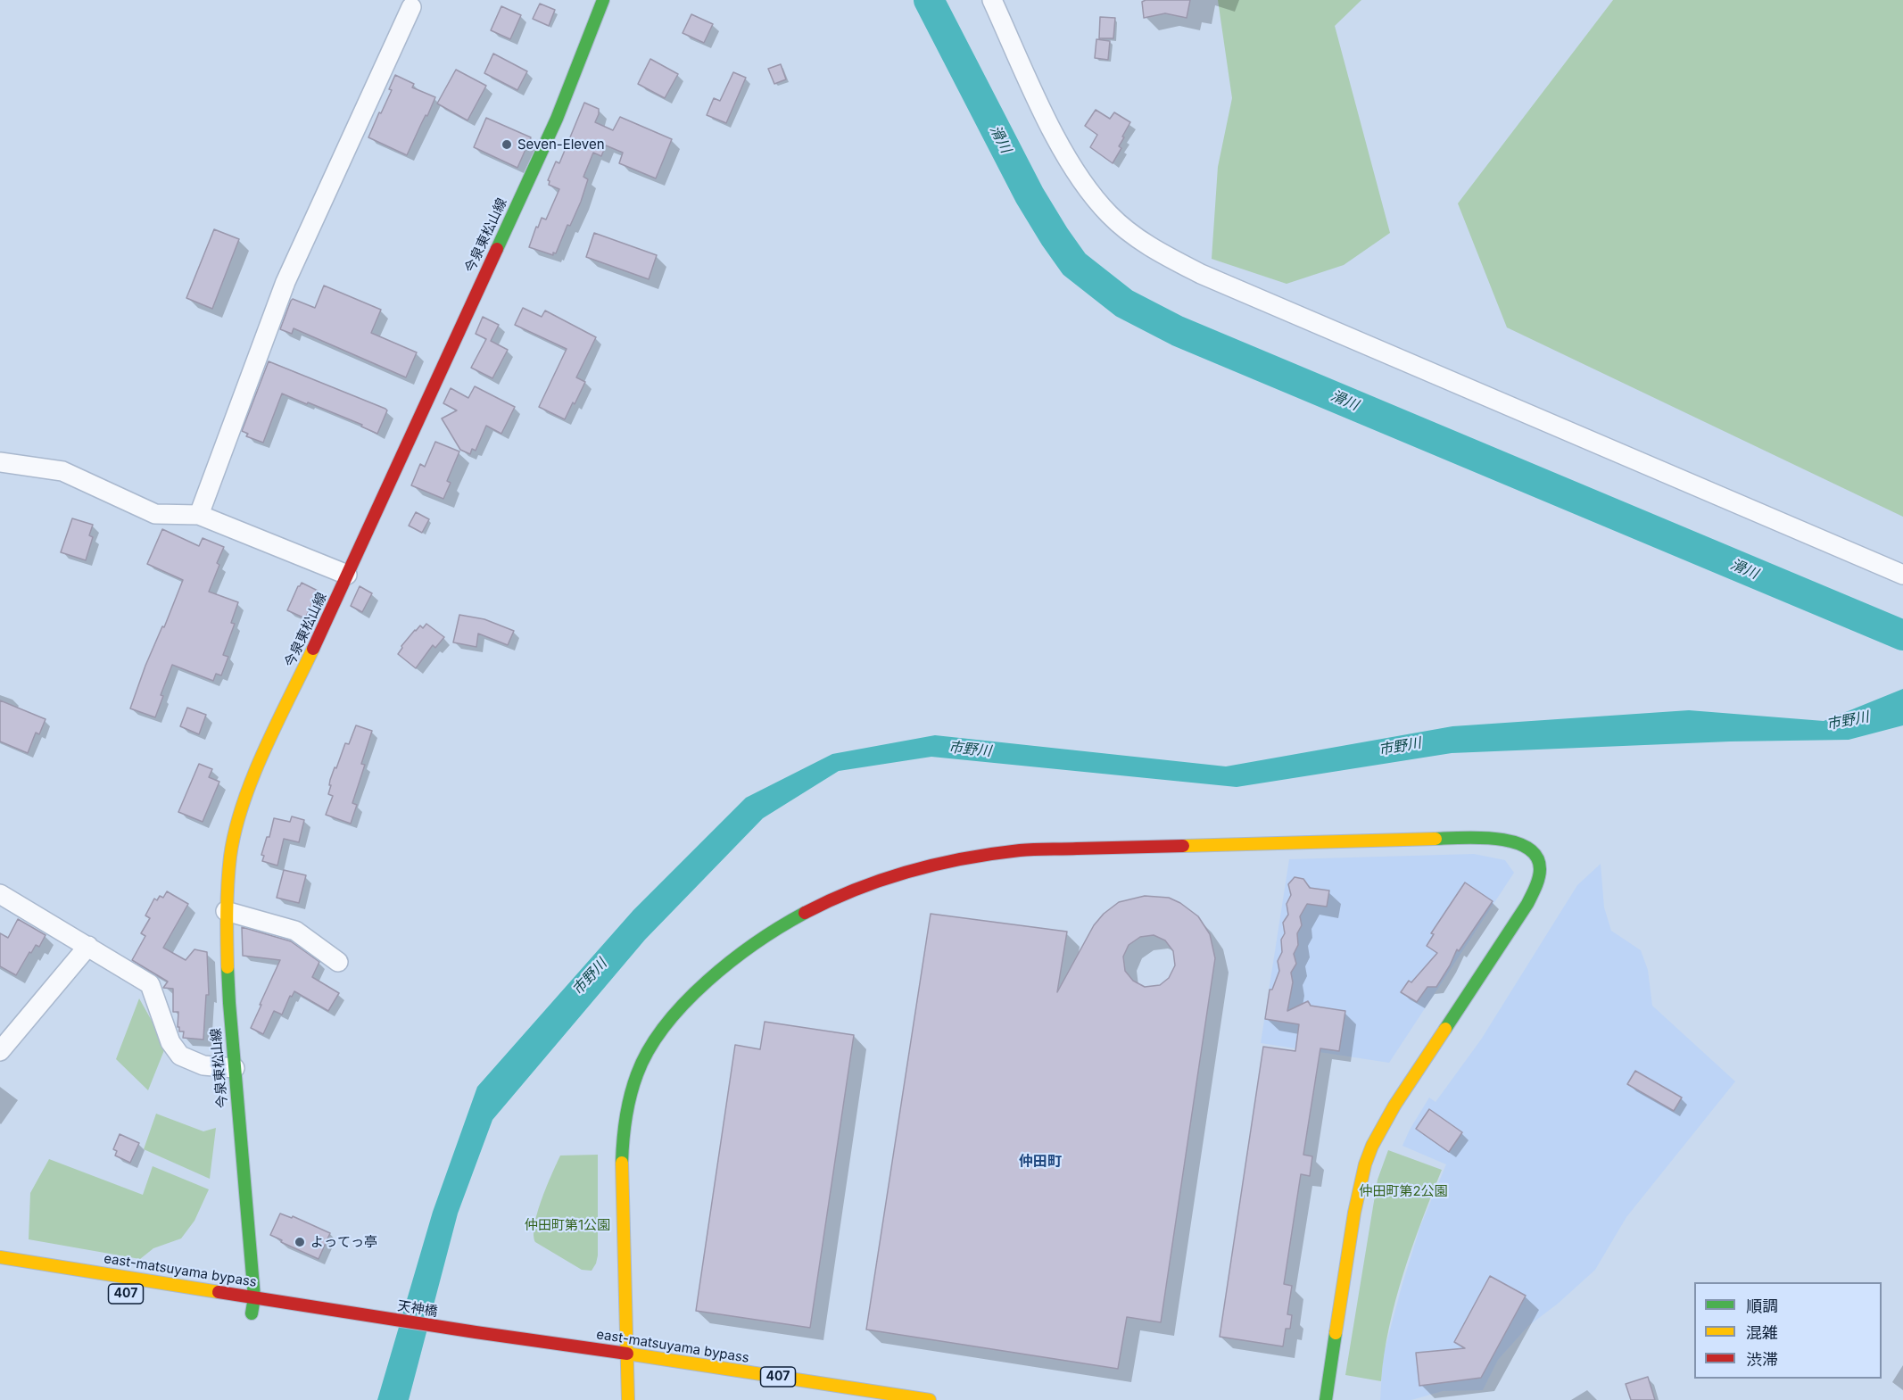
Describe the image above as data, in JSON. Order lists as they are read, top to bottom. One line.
{"streets":{"main road":["今泉東松山線","east-matsuyama bypass","407","天神橋"]},"crossings":[["今泉東松山線","east-matsuyama bypass"],["east-matsuyama bypass","天神橋"]],"districts":["仲田町"],"water":["滑川","市野川"],"parks":["仲田町第2公園","仲田町第1公園"],"places":["Seven-Eleven","よってっ亭"],"legend":["順調","混雑","渋滞"]}
